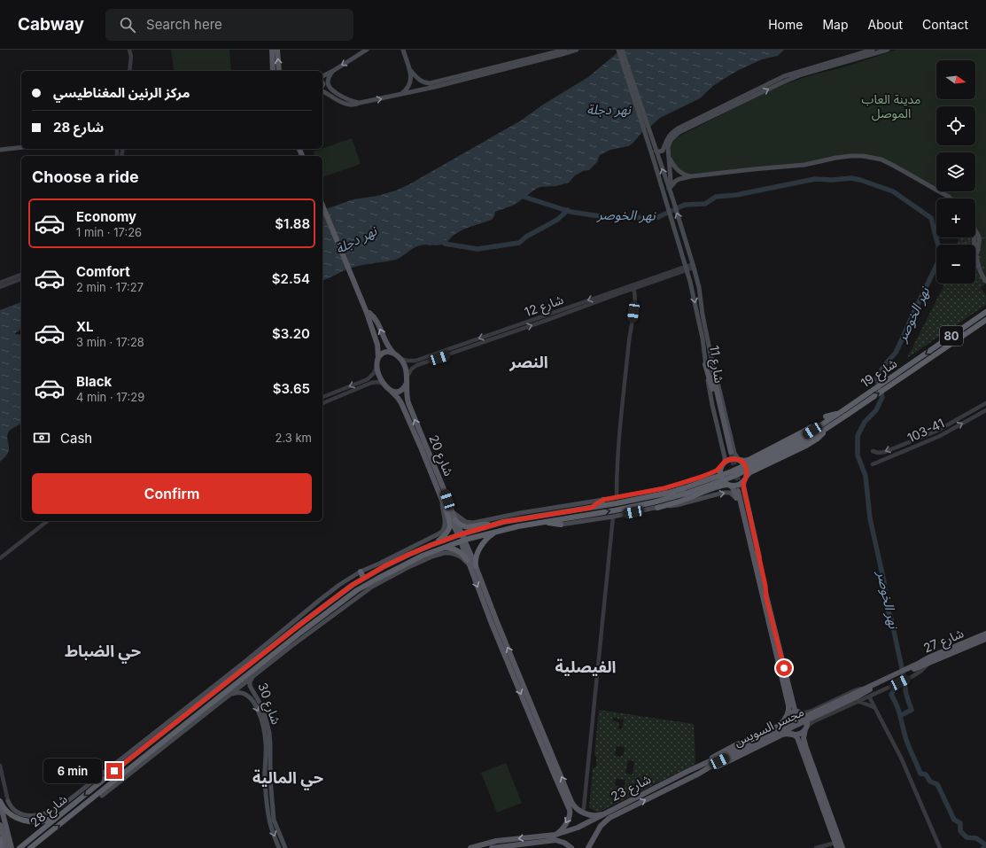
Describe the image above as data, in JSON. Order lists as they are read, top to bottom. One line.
{"streets":{"highway":["80","شارع 19","شارع 28"],"main road":["شارع 11","شارع 20","شارع 27","شارع 30","مجسر السويس","شارع 23"],"street":["شارع 12","103-41"]},"crossings":[["شارع 12","شارع 11"],["شارع 12","شارع 20"],["شارع 20","شارع 28"],["مجسر السويس","شارع 23"]],"districts":["النصر","حي الضباط","الفيصلية","حي المالية"],"water":["نهر دجلة","نهر الخوصر"],"parks":["مدينة العاب الموصل"],"north":"right","page":{"header":"Cabway","search":"Search here","nav":["Home","Map","About","Contact"],"map_buttons":["+","−"],"banner":["مركز الرنين المغناطيسي","شارع 28"],"heading":"Choose a ride","list":[{"name":"Economy","note":"1 min · 17:26","value":"$1.88"},{"name":"Comfort","note":"2 min · 17:27","value":"$2.54"},{"name":"XL","note":"3 min · 17:28","value":"$3.20"},{"name":"Black","note":"4 min · 17:29","value":"$3.65"}],"pay":["Cash","2.3 km"],"buttons":"Confirm","bubble":"6 min"}}
